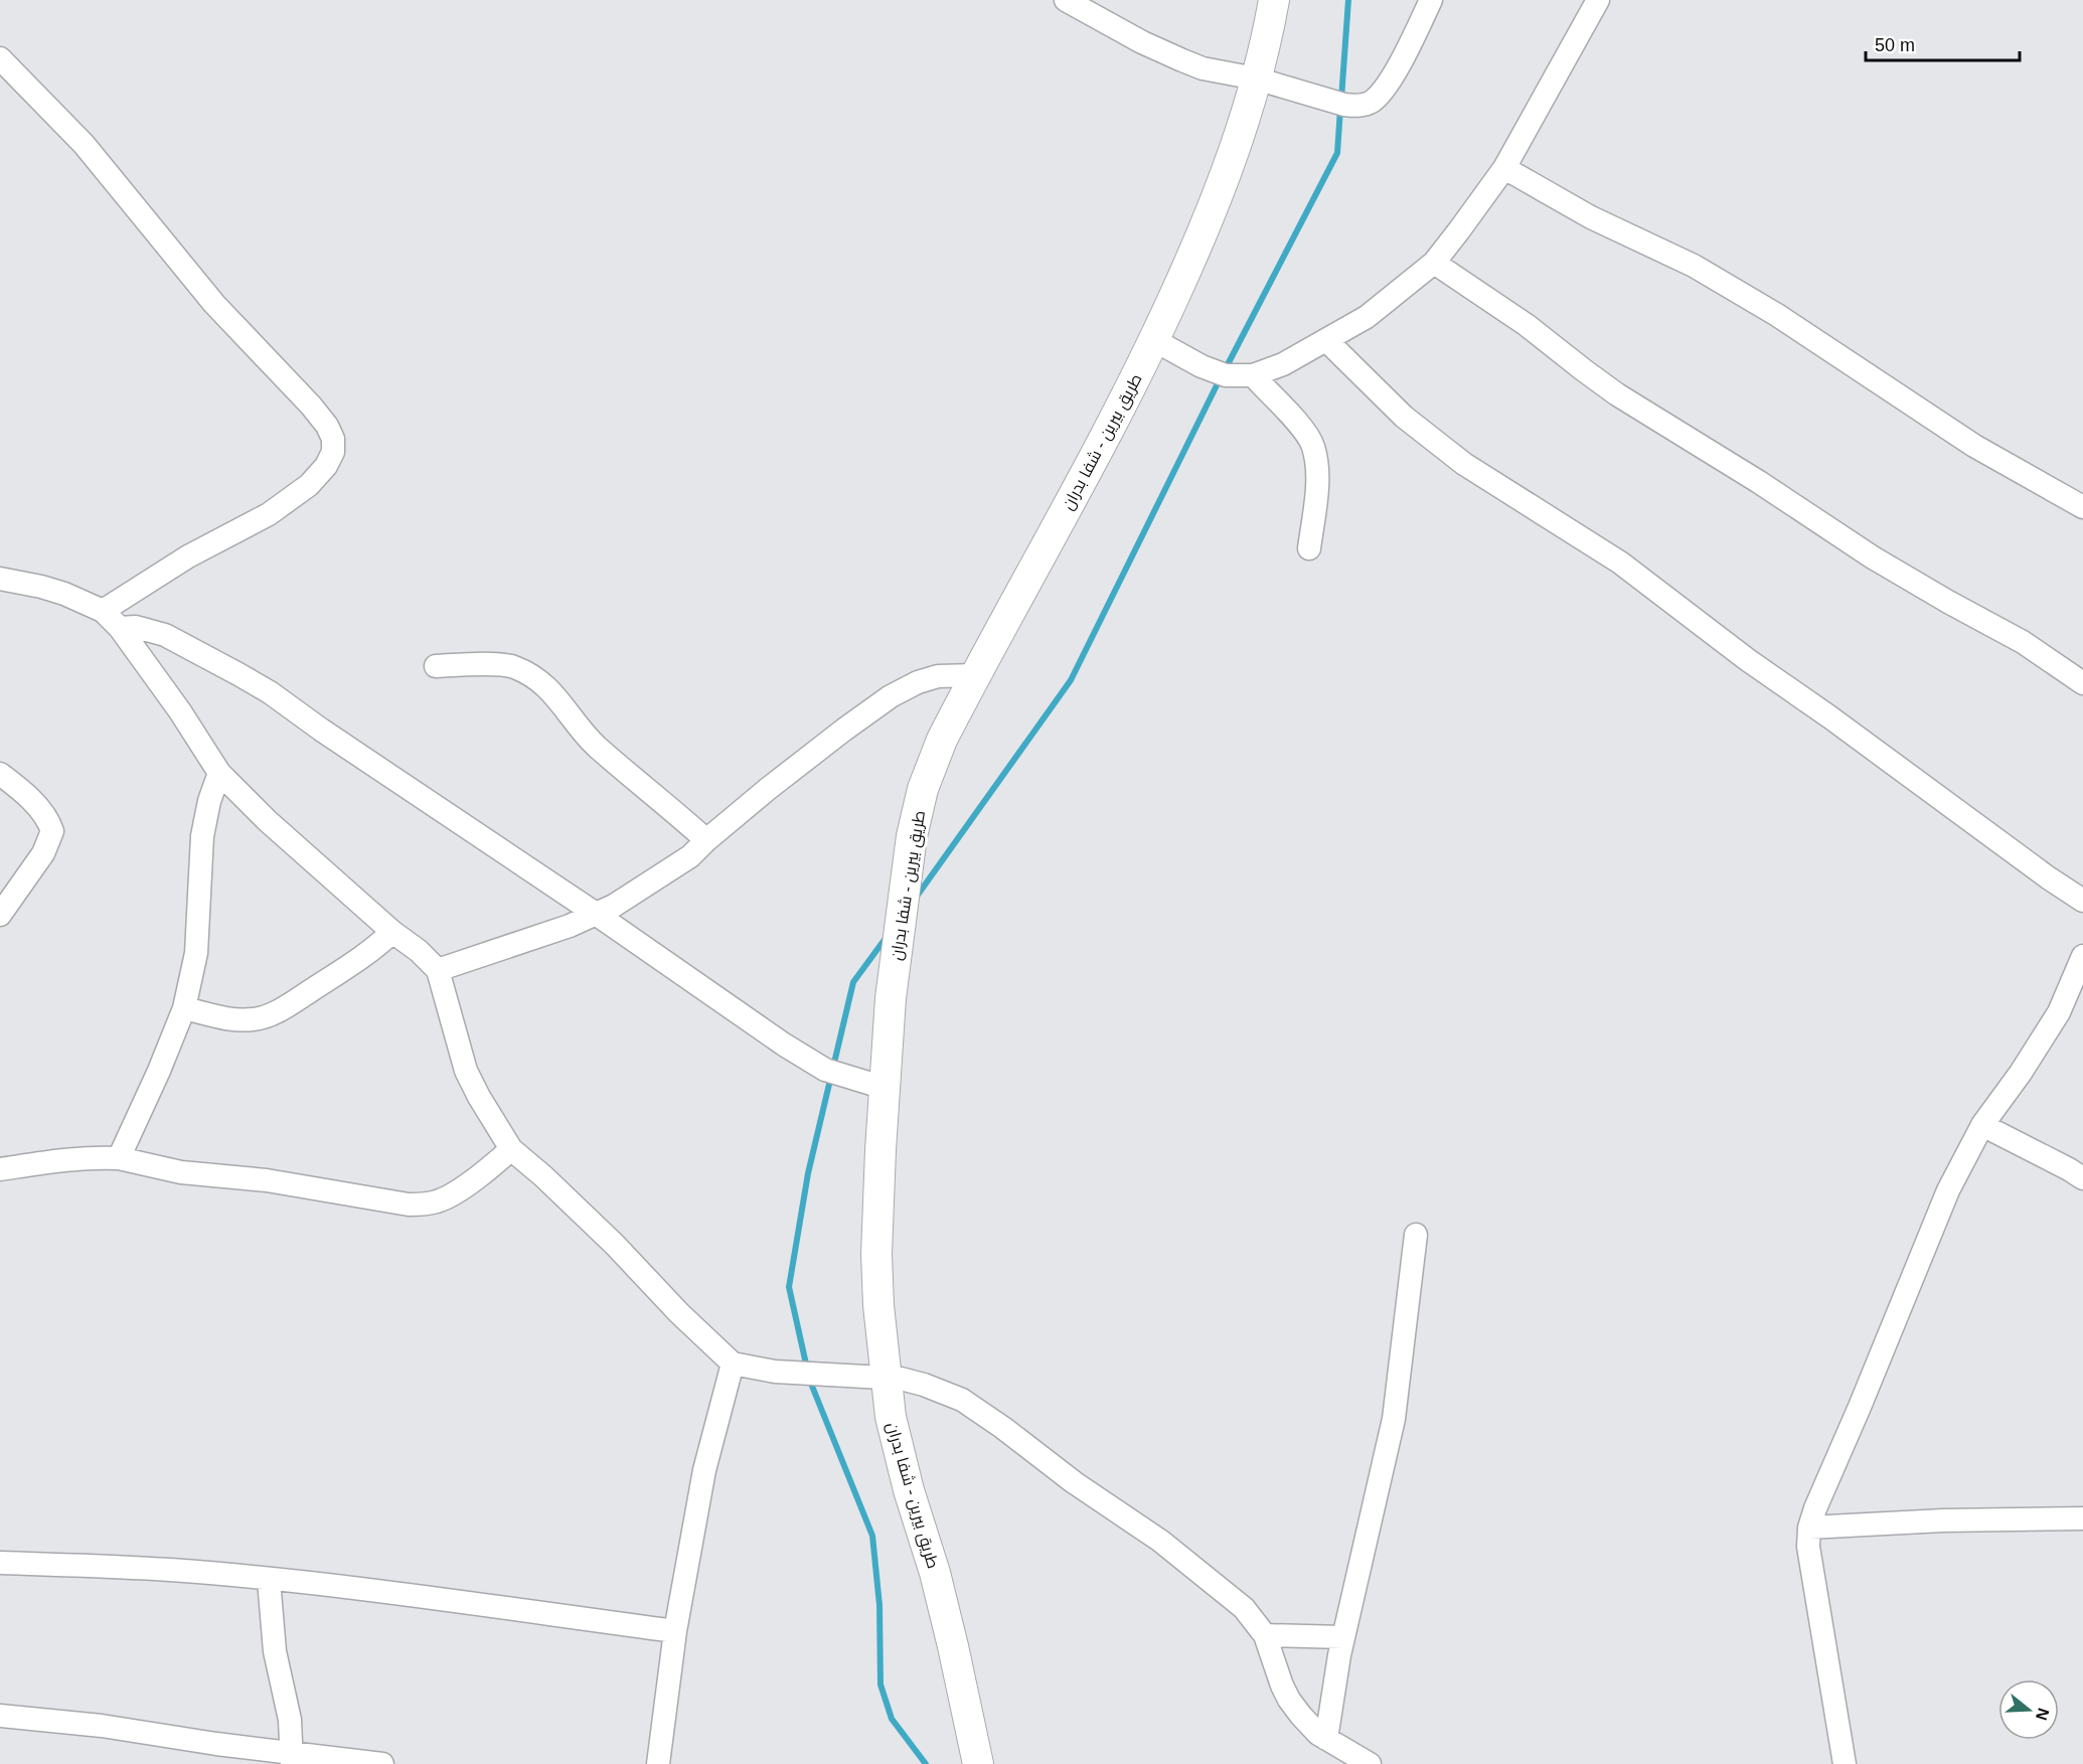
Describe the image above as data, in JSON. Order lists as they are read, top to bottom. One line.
{"streets":{"main road":["طريق بيرين - شفا بدران"]},"scale_bar":"50 m","north":"right"}
